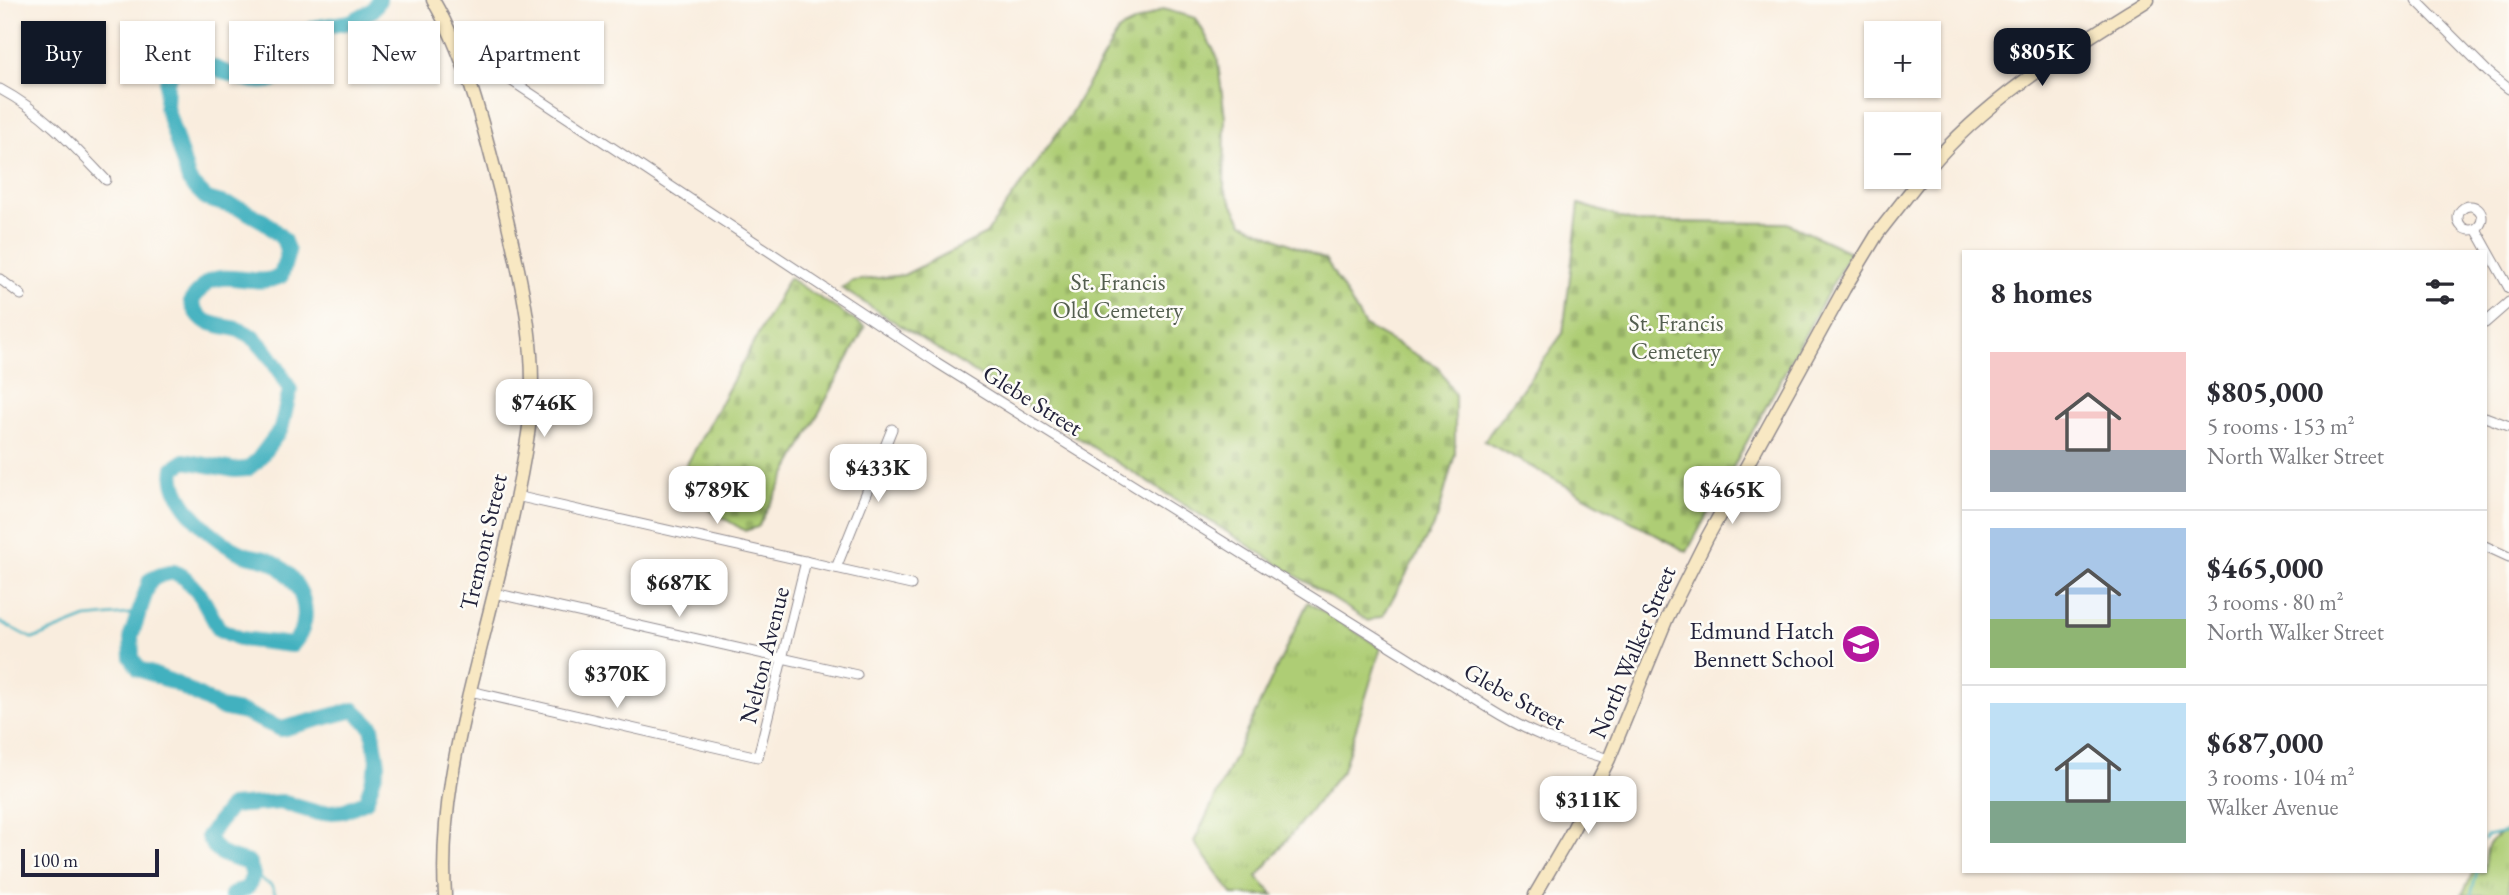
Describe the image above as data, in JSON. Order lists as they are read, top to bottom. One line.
{"streets":{"main road":["Tremont Street","North Walker Street"],"street":["Glebe Street","Nelton Avenue"]},"crossings":[["Glebe Street","North Walker Street"],["Tremont Street","Nelton Avenue"]],"parks":["St. Francis Old Cemetery","St. Francis Cemetery"],"places":{"school or university":["Edmund Hatch Bennett School"]},"scale_bar":"100 m","page":{"map_buttons":["+","−"],"chip":["Buy","Rent","Filters","New","Apartment"],"price":["$805K","$746K","$433K","$789K","$465K","$687K","$370K","$311K"],"heading":"8 homes","list":[{"name":"$805,000","note":"5 rooms · 153 m² · North Walker Street"},{"name":"$465,000","note":"3 rooms · 80 m² · North Walker Street"},{"name":"$687,000","note":"3 rooms · 104 m² · Walker Avenue"}],"scale":"100 m"}}
